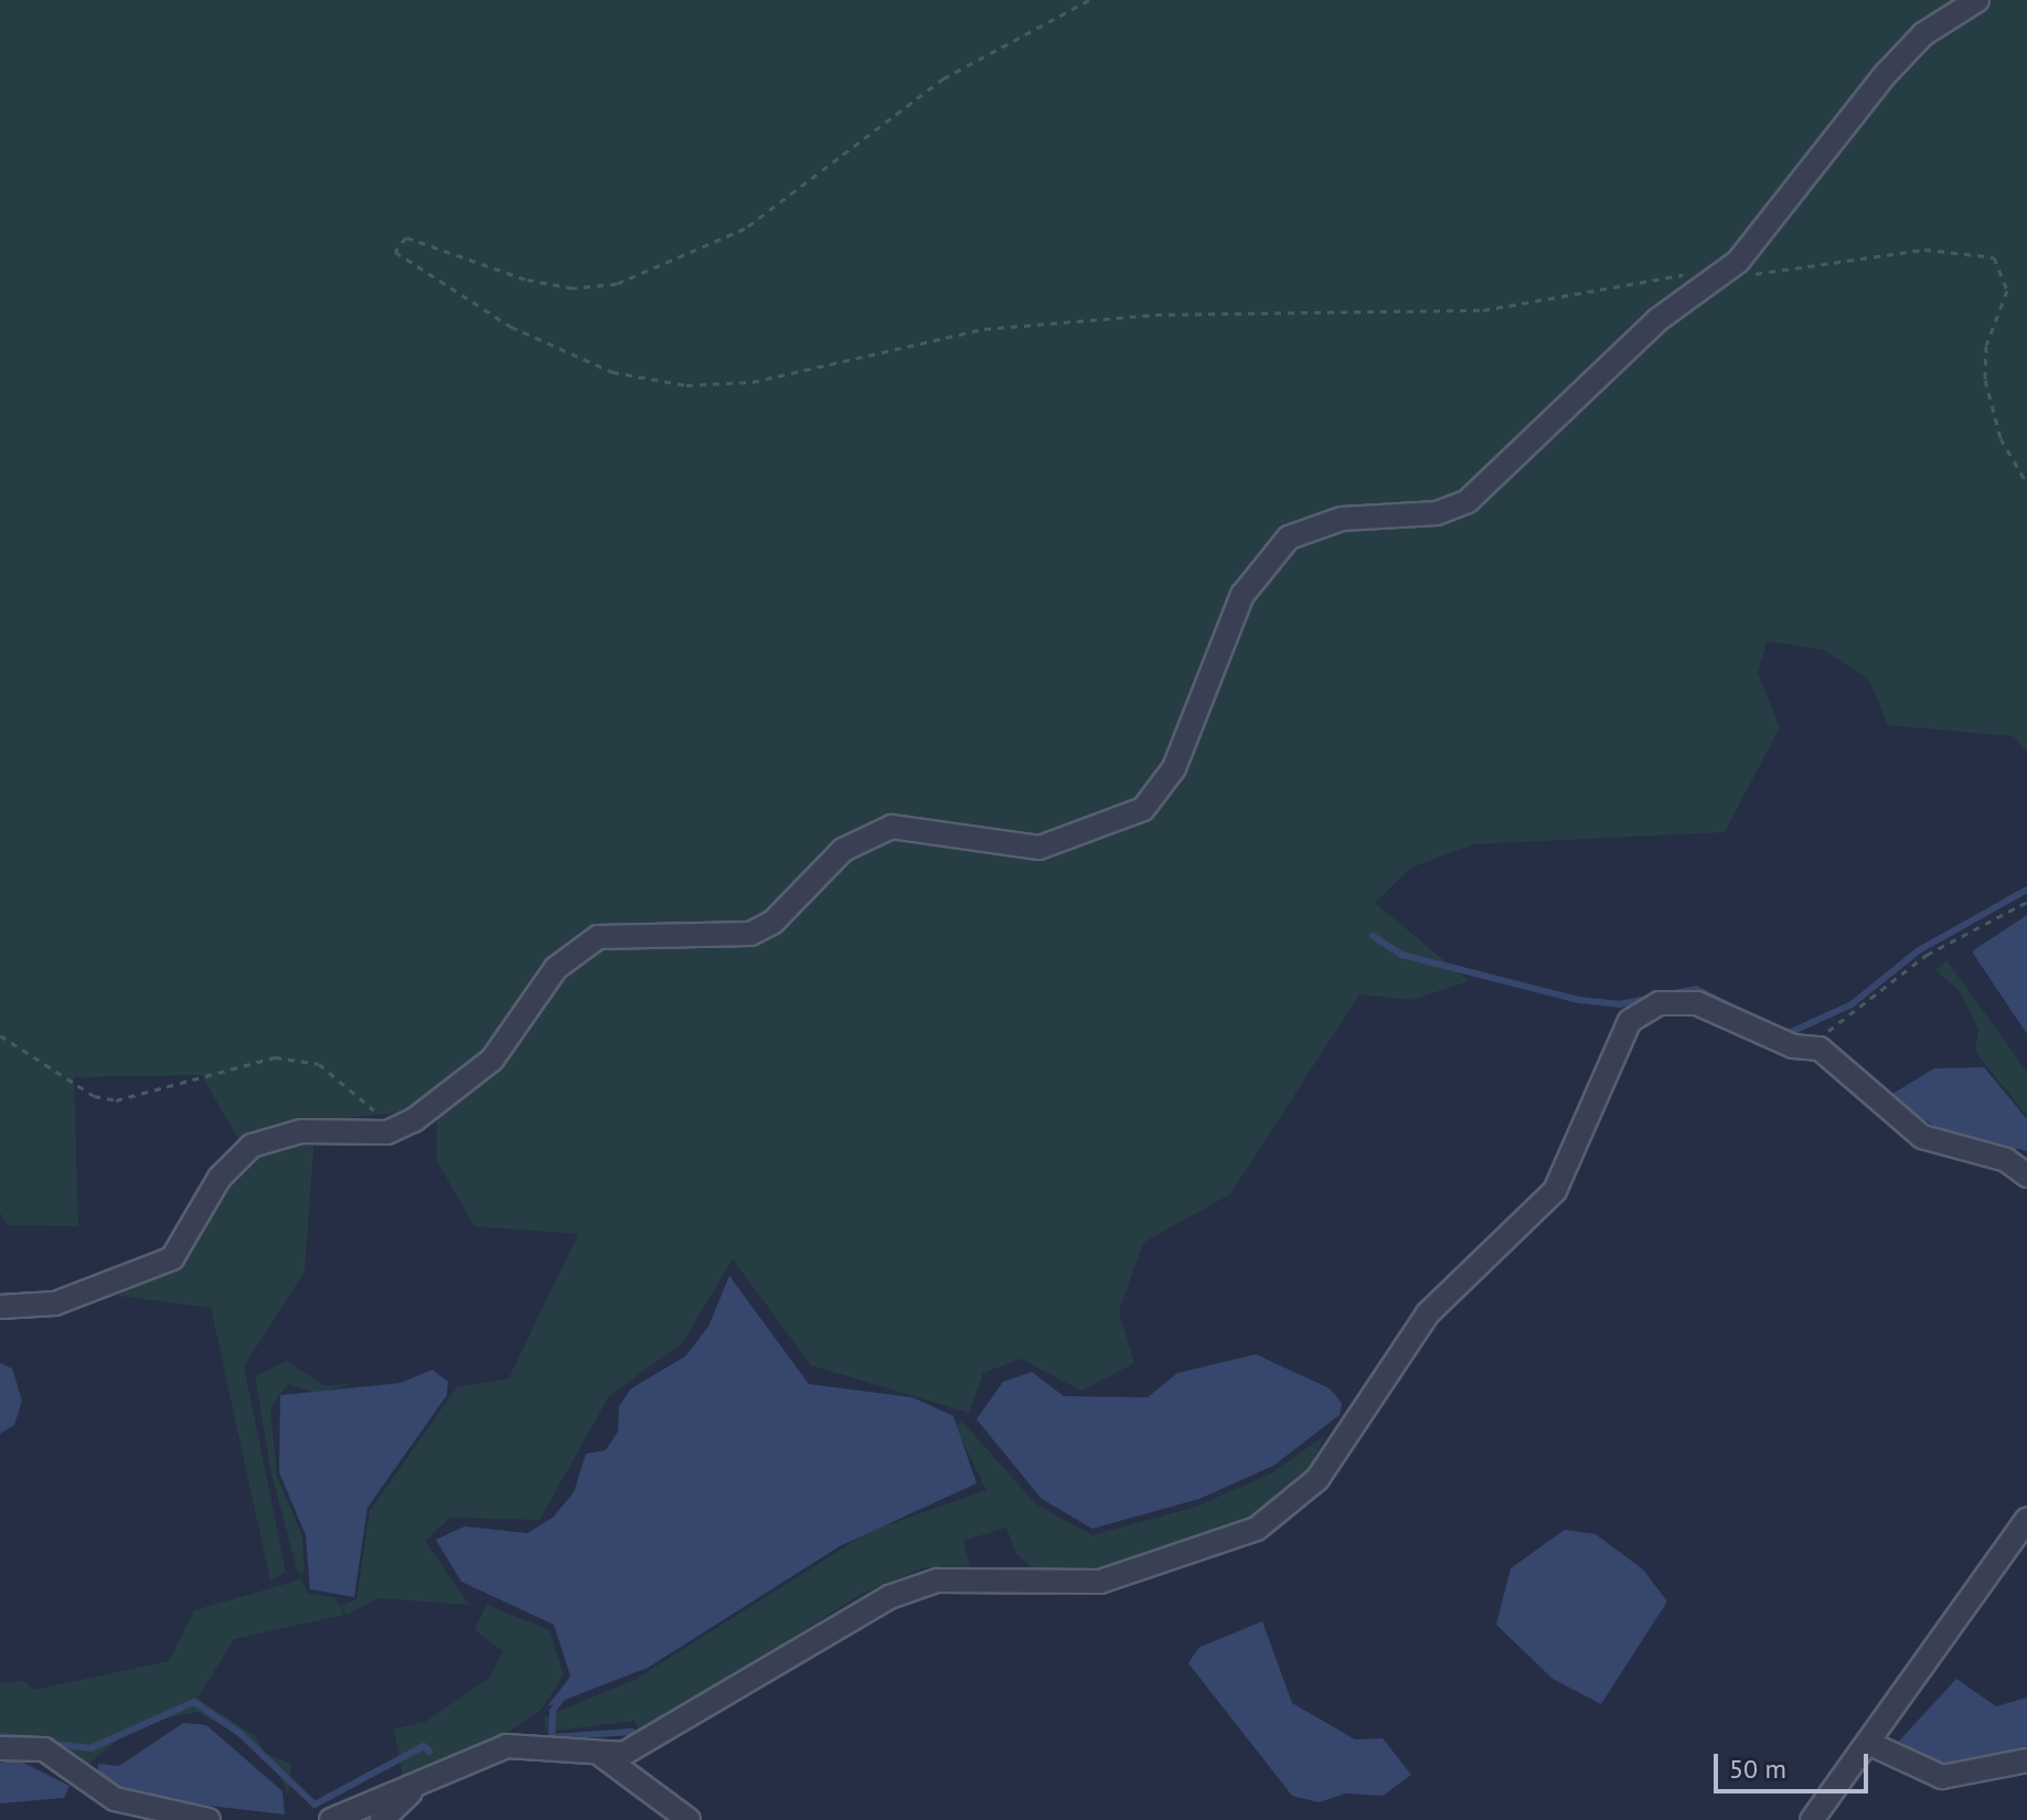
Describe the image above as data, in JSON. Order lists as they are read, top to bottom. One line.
{"scale_bar":"50 m"}
